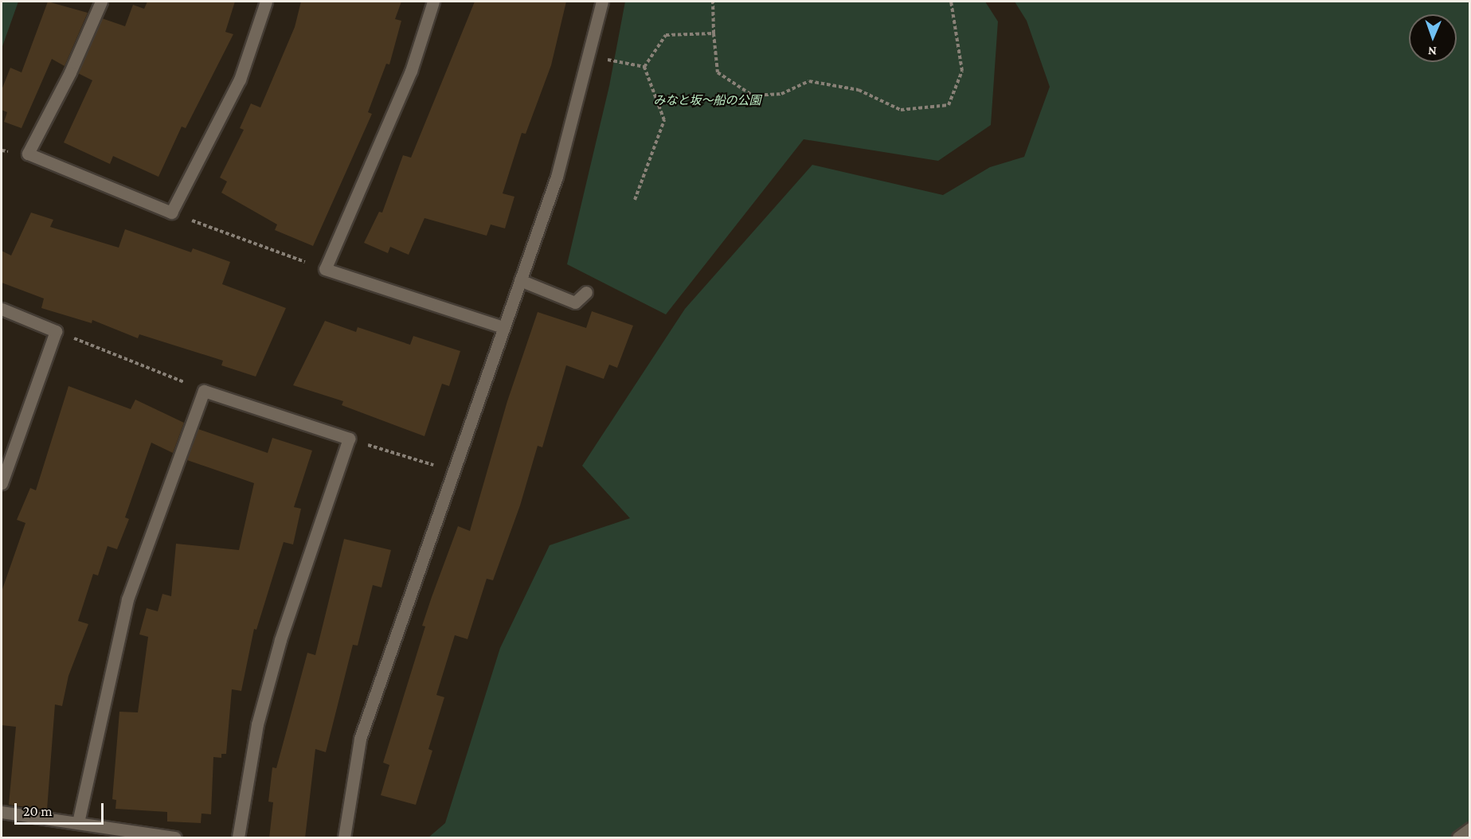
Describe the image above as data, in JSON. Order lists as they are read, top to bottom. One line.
{"parks":["みなと坂〜船の公園"],"scale_bar":"20 m","north":"bottom"}
